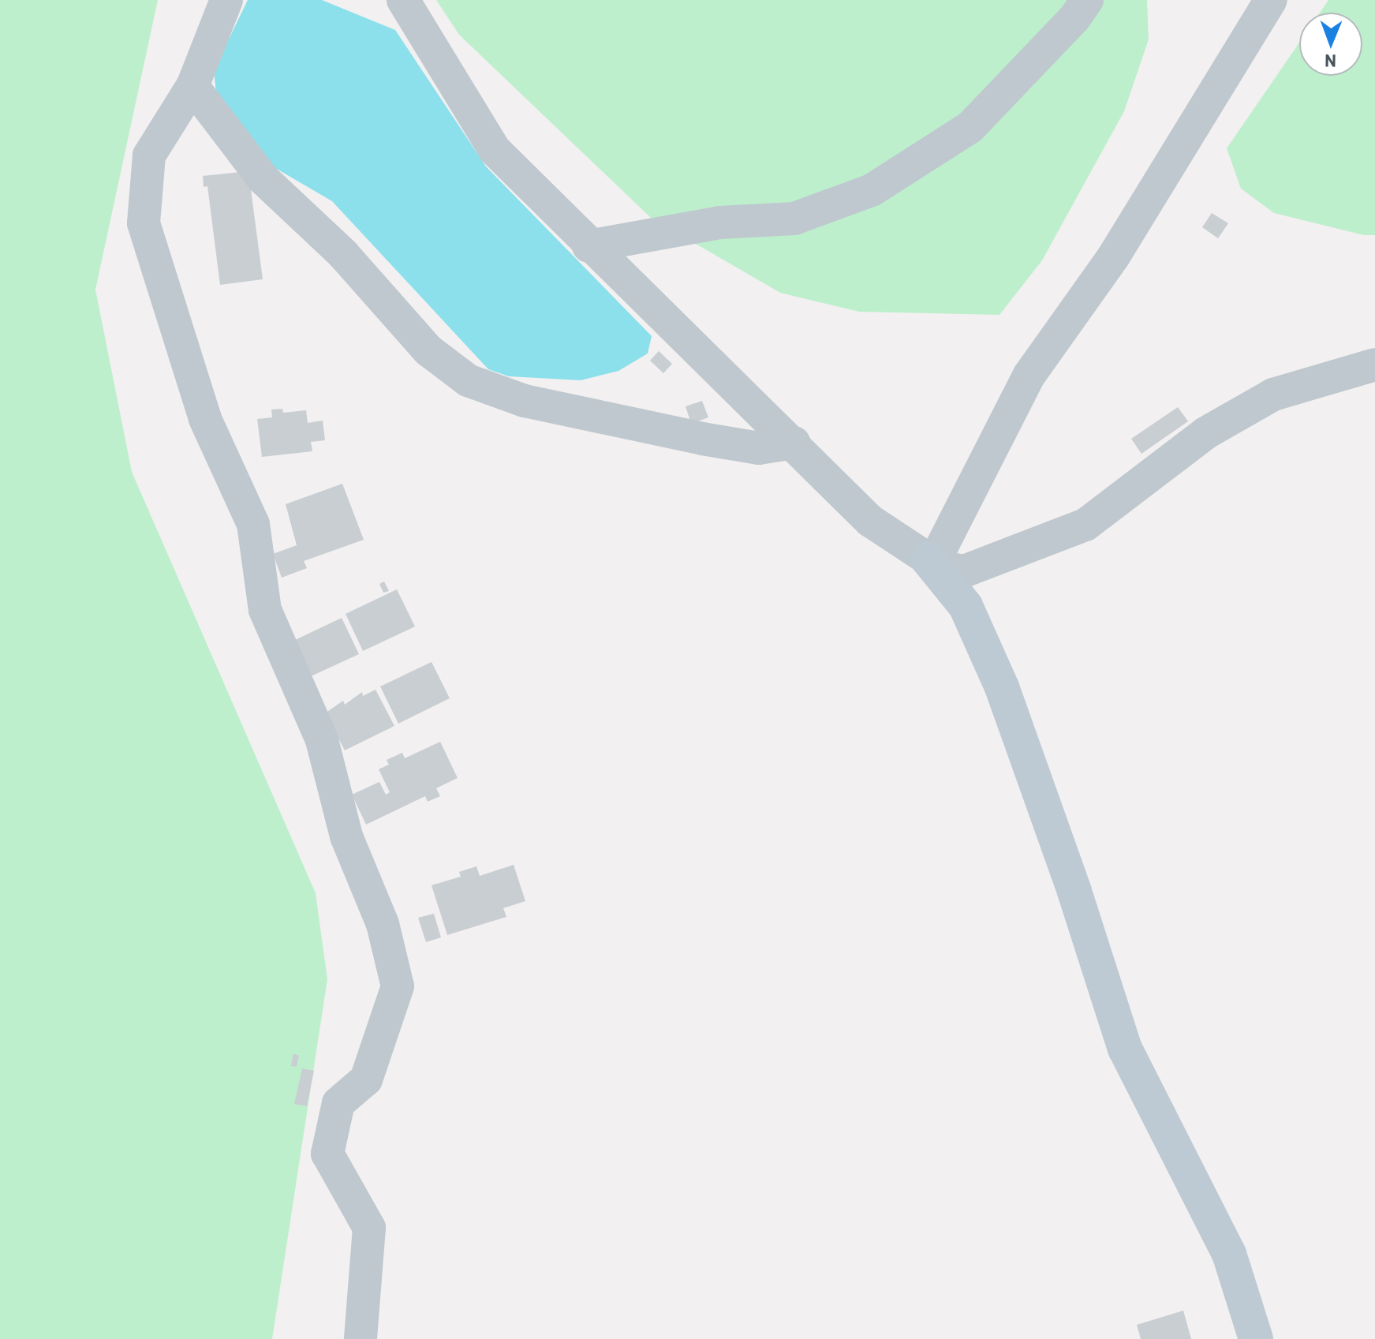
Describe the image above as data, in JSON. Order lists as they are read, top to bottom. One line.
{"north":"bottom"}
